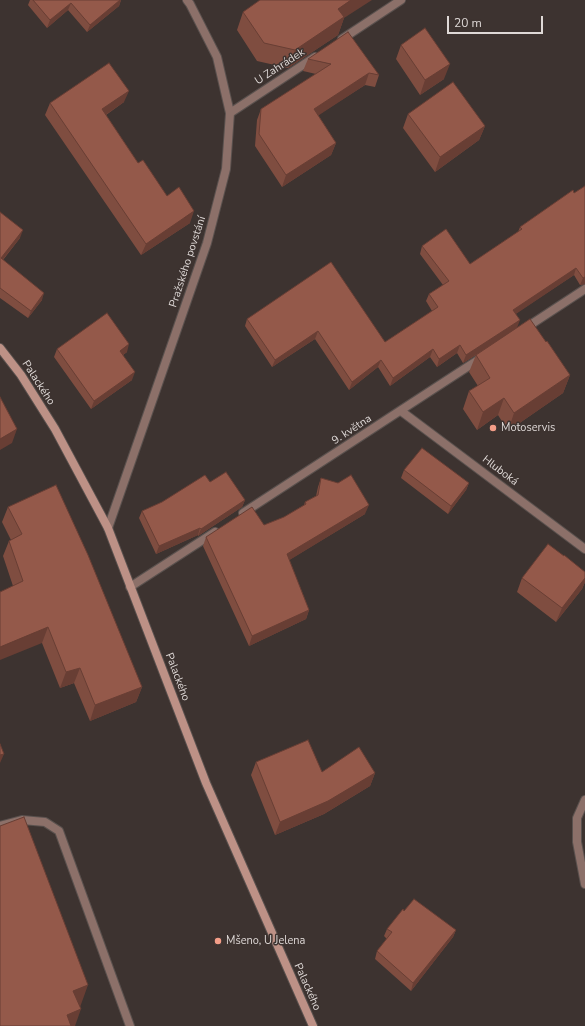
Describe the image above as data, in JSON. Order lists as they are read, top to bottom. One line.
{"streets":{"street":["U Zahrádek","Pražského povstání","Palackého","9. května","Hluboká"]},"crossings":[["U Zahrádek","Pražského povstání"],["Pražského povstání","Palackého"],["9. května","Hluboká"]],"places":["Motoservis","Mšeno, U Jelena"],"scale_bar":"20 m"}
